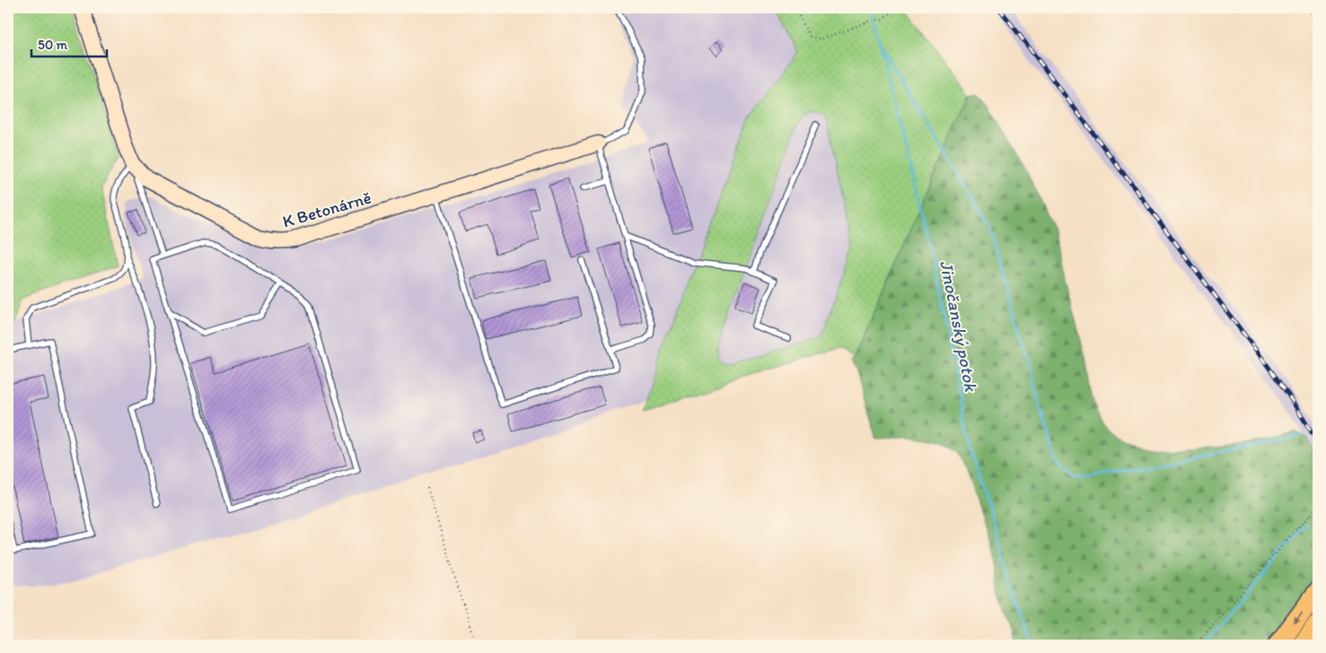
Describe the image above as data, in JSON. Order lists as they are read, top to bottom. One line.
{"streets":{"street":["K Betonárně"]},"water":["Jinočanský potok"],"scale_bar":"50 m"}
